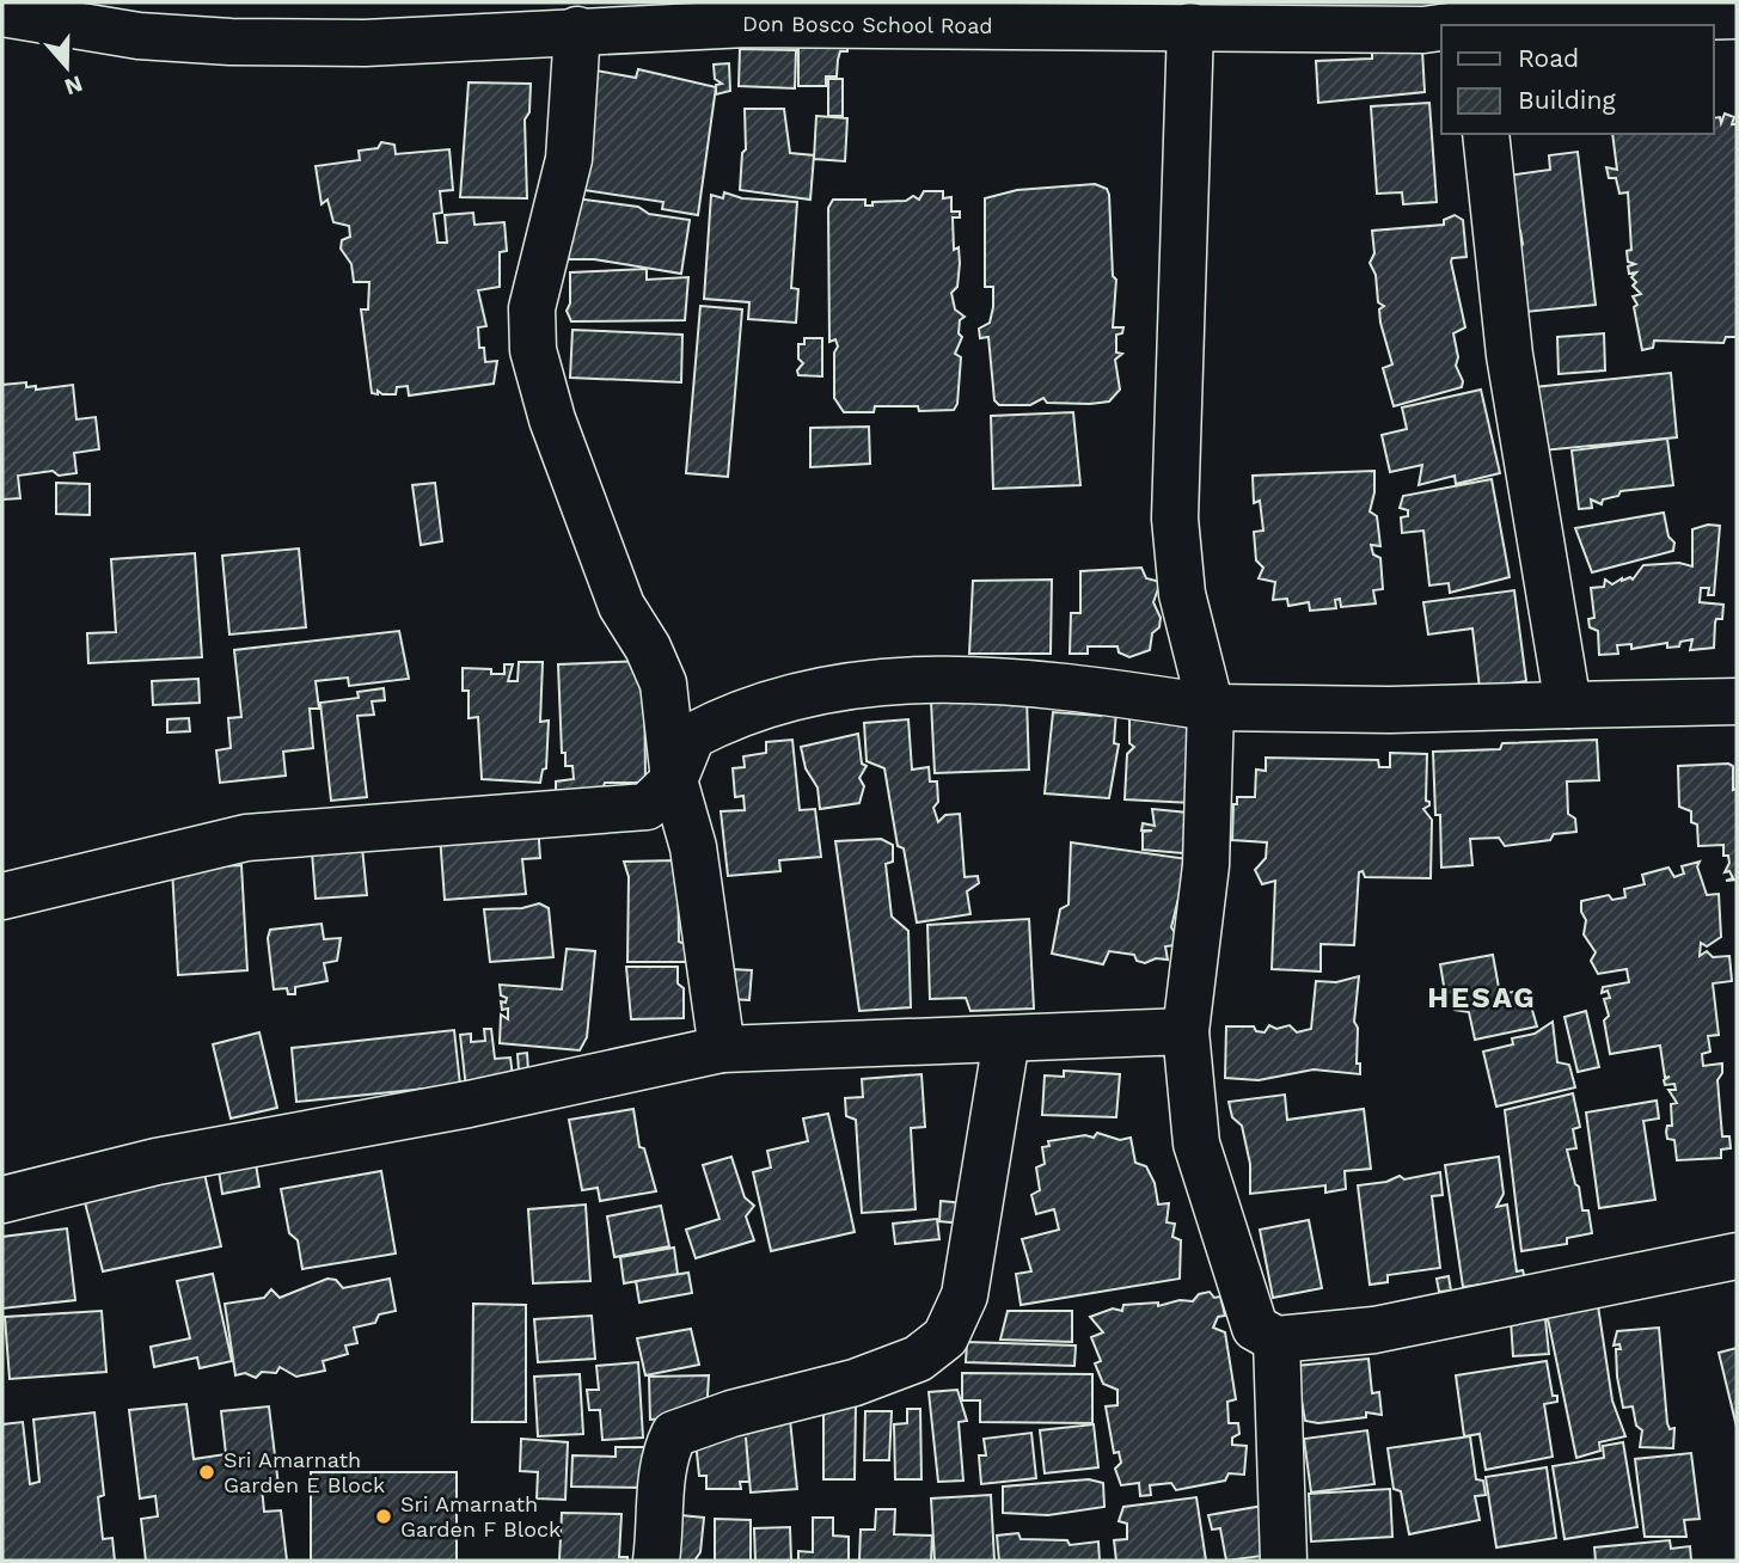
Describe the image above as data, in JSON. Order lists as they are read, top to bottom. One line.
{"streets":{"street":["Don Bosco School Road"]},"districts":["HESAG"],"places":["Sri Amarnath Garden E Block","Sri Amarnath Garden F Block"],"legend":["Road","Building"],"north":"bottom"}
